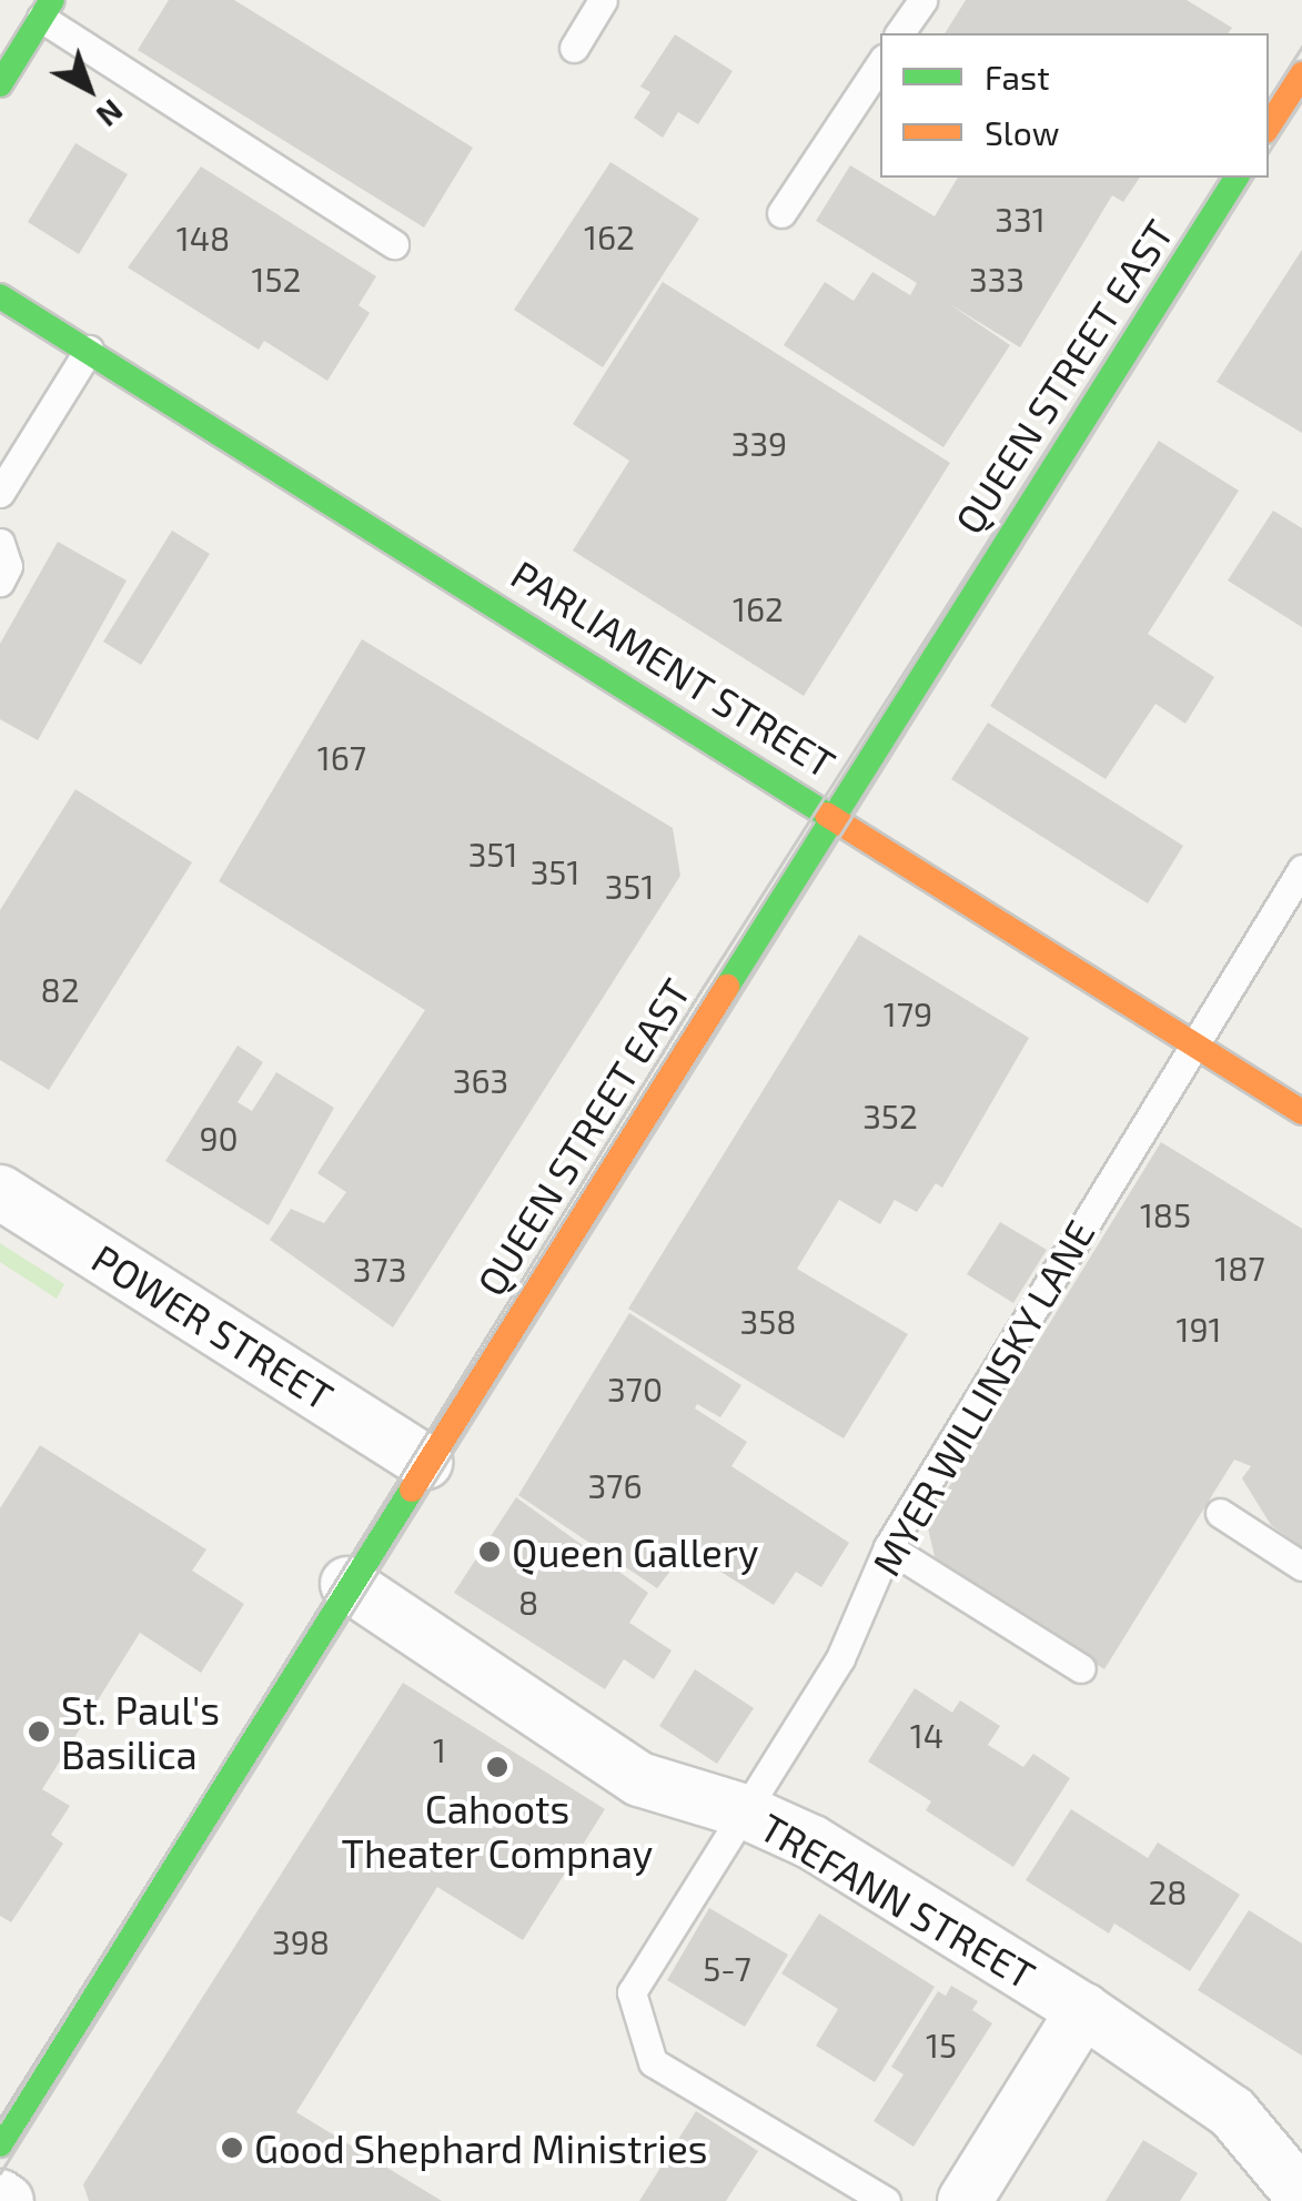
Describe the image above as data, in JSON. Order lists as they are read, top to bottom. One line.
{"streets":{"main road":["QUEEN STREET EAST","PARLIAMENT STREET"],"street":["POWER STREET","TREFANN STREET"],"lane":["MYER WILLINSKY LANE"]},"crossings":[["QUEEN STREET EAST","PARLIAMENT STREET"],["QUEEN STREET EAST","POWER STREET"],["QUEEN STREET EAST","TREFANN STREET"],["PARLIAMENT STREET","MYER WILLINSKY LANE"],["MYER WILLINSKY LANE","TREFANN STREET"]],"places":["Queen Gallery","St. Paul's Basilica","Cahoots Theater Compnay","Good Shephard Ministries"],"house_numbers":["331","162","148","152","333","339","162","167","351","351","351","82","179","363","352","90","185","187","373","358","191","370","376","8","14","1","28","398","5-7","15"],"legend":["Fast","Slow"],"north":"bottom right"}
